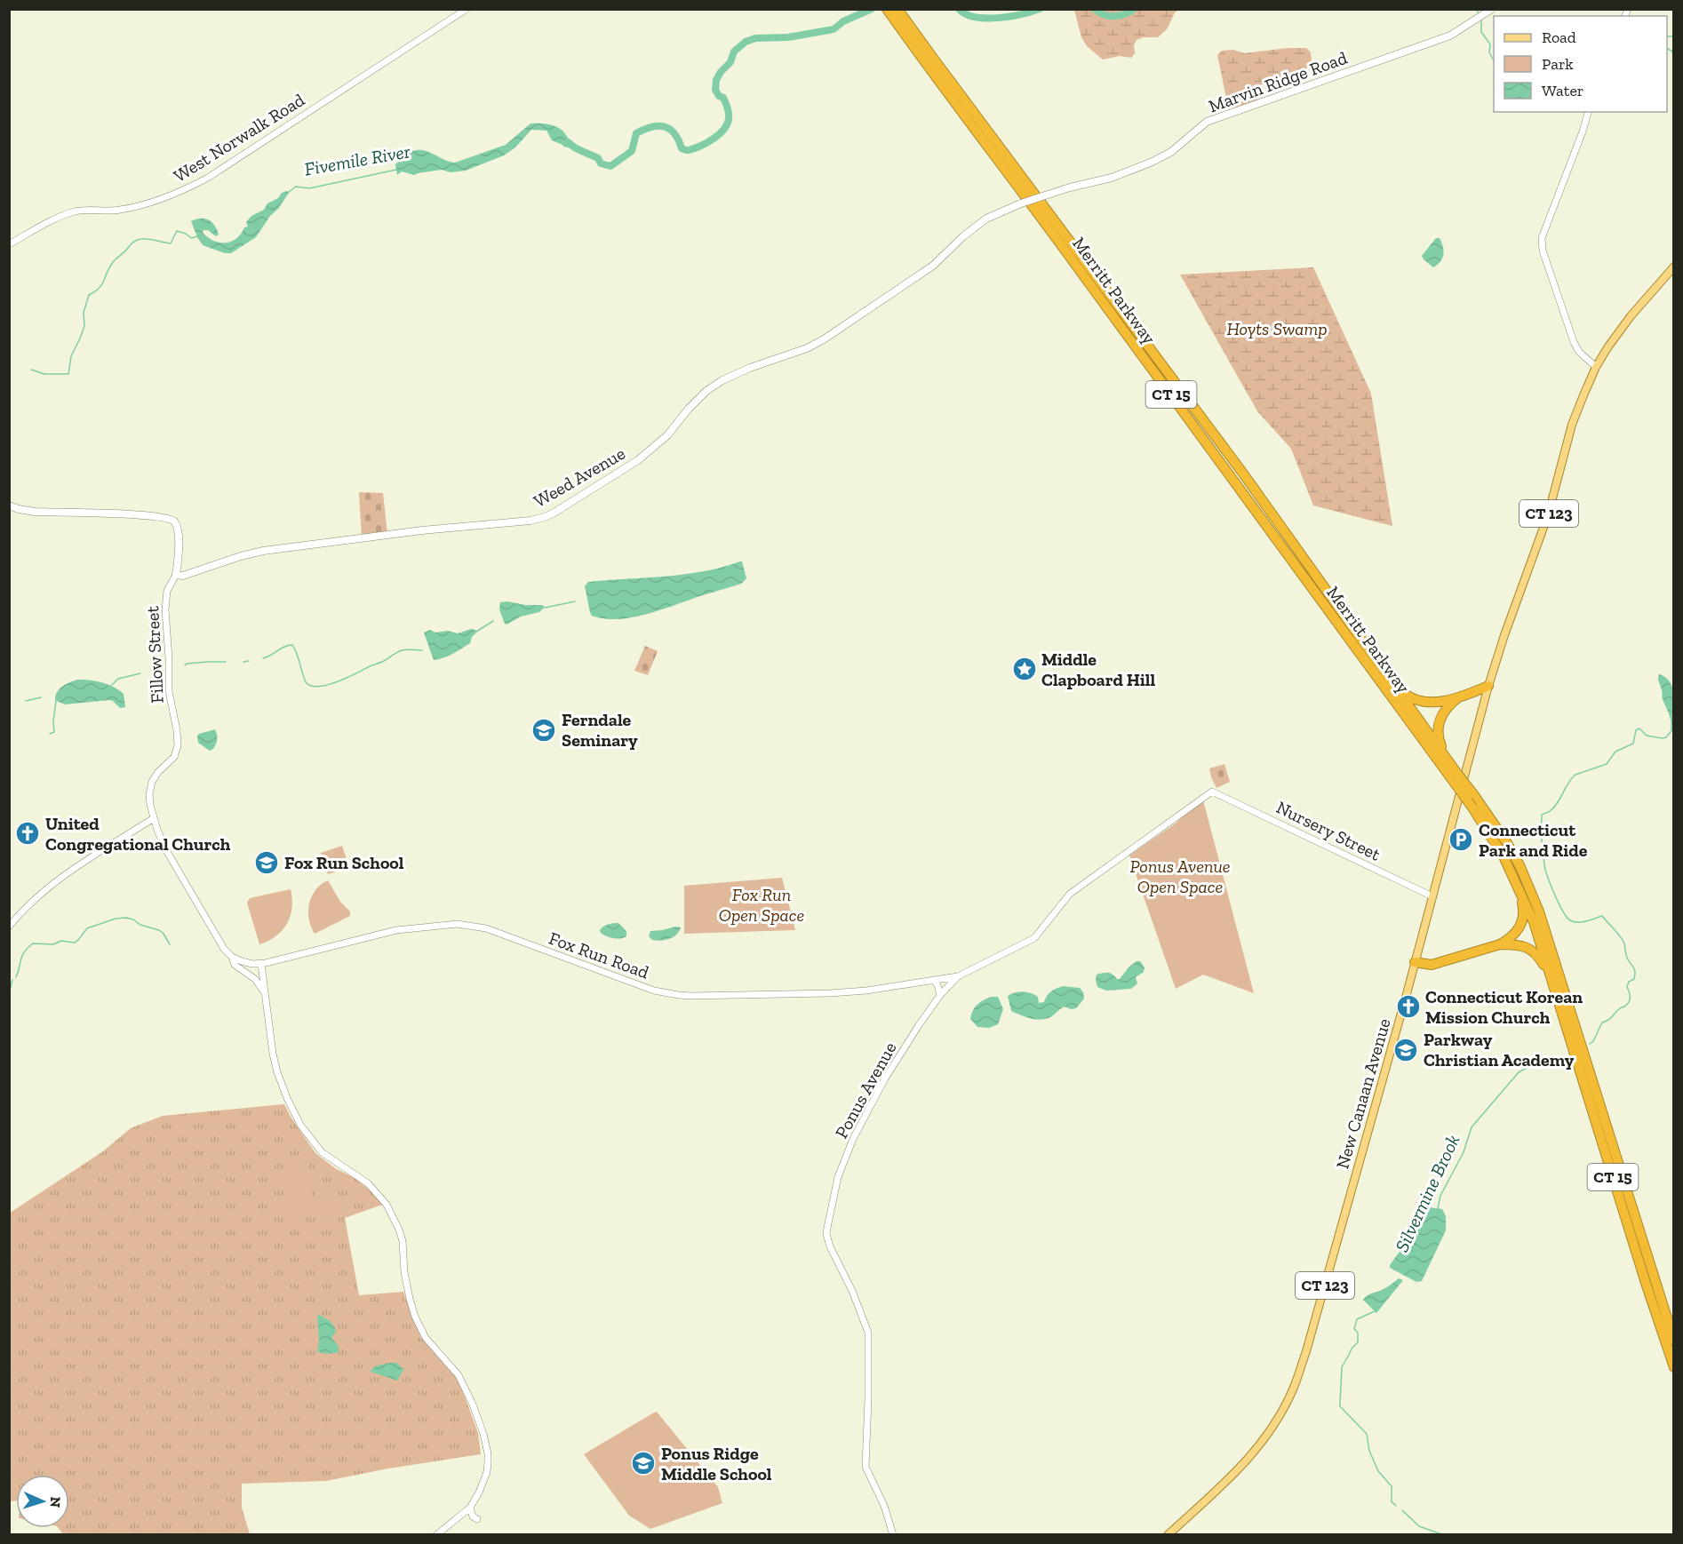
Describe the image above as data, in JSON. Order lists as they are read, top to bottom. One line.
{"streets":{"highway":["Merritt Parkway","CT 15"],"main road":["Marvin Ridge Road","Weed Avenue","CT 123","Fillow Street","New Canaan Avenue"],"street":["West Norwalk Road","Nursery Street","Fox Run Road","Ponus Avenue"]},"crossings":[["Marvin Ridge Road","Weed Avenue"],["Weed Avenue","Fillow Street"],["CT 123","New Canaan Avenue"],["Fillow Street","Fox Run Road"],["Nursery Street","Ponus Avenue"],["Nursery Street","New Canaan Avenue"],["Fox Run Road","Ponus Avenue"]],"water":["Fivemile River","Silvermine Brook"],"parks":["Hoyts Swamp","Ponus Avenue Open Space","Fox Run Open Space"],"places":{"place":["Middle Clapboard Hill"],"school or university":["Ferndale Seminary","Fox Run School","Parkway Christian Academy","Ponus Ridge Middle School"],"church":["United Congregational Church","Connecticut Korean Mission Church"],"parking":["Connecticut Park and Ride"]},"legend":["Road","Park","Water"],"north":"right"}
